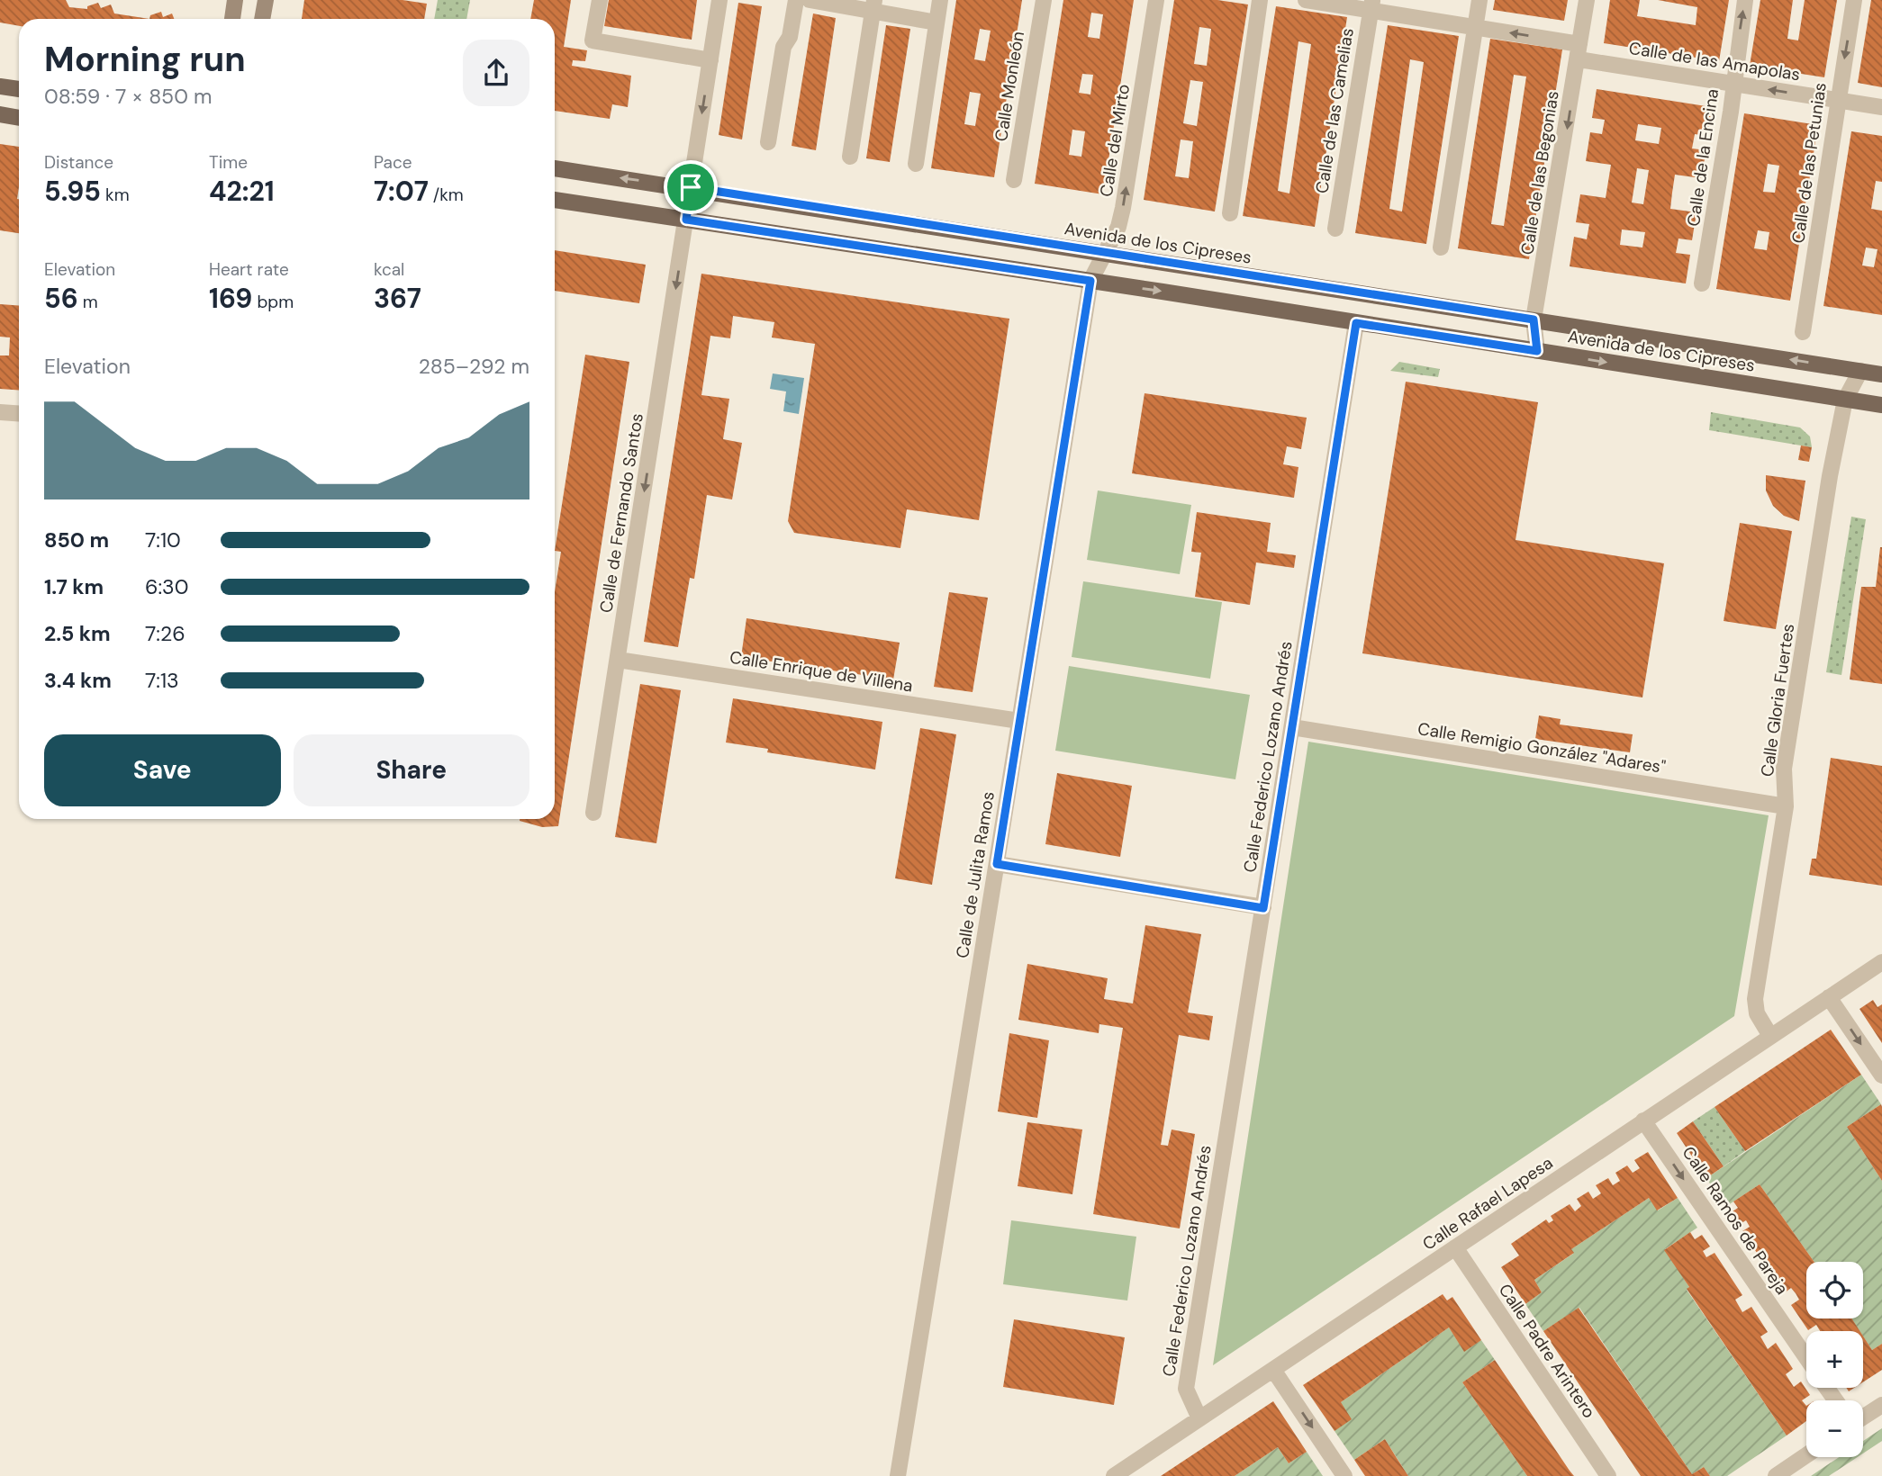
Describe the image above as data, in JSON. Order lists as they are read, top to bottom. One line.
{"streets":{"main road":["Avenida de los Cipreses"],"street":["Calle de las Amapolas","Calle Monleón","Calle de las Camelias","Calle del Mirto","Calle de la Encina","Calle de las Petunias","Calle de las Begonias","Calle de Fernando Santos","Calle Enrique de Villena","Calle Gloria Fuertes","Calle Remigio González \"Adares\"","Calle Federico Lozano Andrés","Calle de Julita Ramos","Calle Rafael Lapesa","Calle Ramos de Pareja","Calle Padre Arintero"]},"crossings":[["Calle de las Amapolas","Calle de las Camelias"],["Calle de las Amapolas","Calle de la Encina"],["Calle de las Amapolas","Calle de las Petunias"],["Calle de las Amapolas","Calle de las Begonias"],["Calle del Mirto","Avenida de los Cipreses"],["Calle del Mirto","Calle de Julita Ramos"],["Calle de las Begonias","Avenida de los Cipreses"],["Avenida de los Cipreses","Calle de Fernando Santos"],["Avenida de los Cipreses","Calle Gloria Fuertes"],["Avenida de los Cipreses","Calle Federico Lozano Andrés"],["Avenida de los Cipreses","Calle de Julita Ramos"],["Calle de Fernando Santos","Calle Enrique de Villena"],["Calle Enrique de Villena","Calle de Julita Ramos"],["Calle Gloria Fuertes","Calle Remigio González \"Adares\""],["Calle Gloria Fuertes","Calle Rafael Lapesa"],["Calle Remigio González \"Adares\"","Calle Federico Lozano Andrés"],["Calle Federico Lozano Andrés","Calle Rafael Lapesa"],["Calle Rafael Lapesa","Calle Ramos de Pareja"],["Calle Rafael Lapesa","Calle Padre Arintero"]],"one_way":["Calle de las Amapolas","Calle de Fernando Santos","Calle Ramos de Pareja"],"page":{"heading":["Morning run","08:59 · 7 × 850 m"],"stats":[["Distance","5.95 km"],["Time","42:21"],["Pace","7:07 /km"],["Elevation","56 m"],["Heart rate","169 bpm"],["kcal","367"]],"chart":["Elevation","285–292 m"],"list":[{"name":"850 m","note":"7:10"},{"name":"1.7 km","note":"6:30"},{"name":"2.5 km","note":"7:26"},{"name":"3.4 km","note":"7:13"}],"buttons":["Save","Share"],"map_buttons":["+","−"]}}
